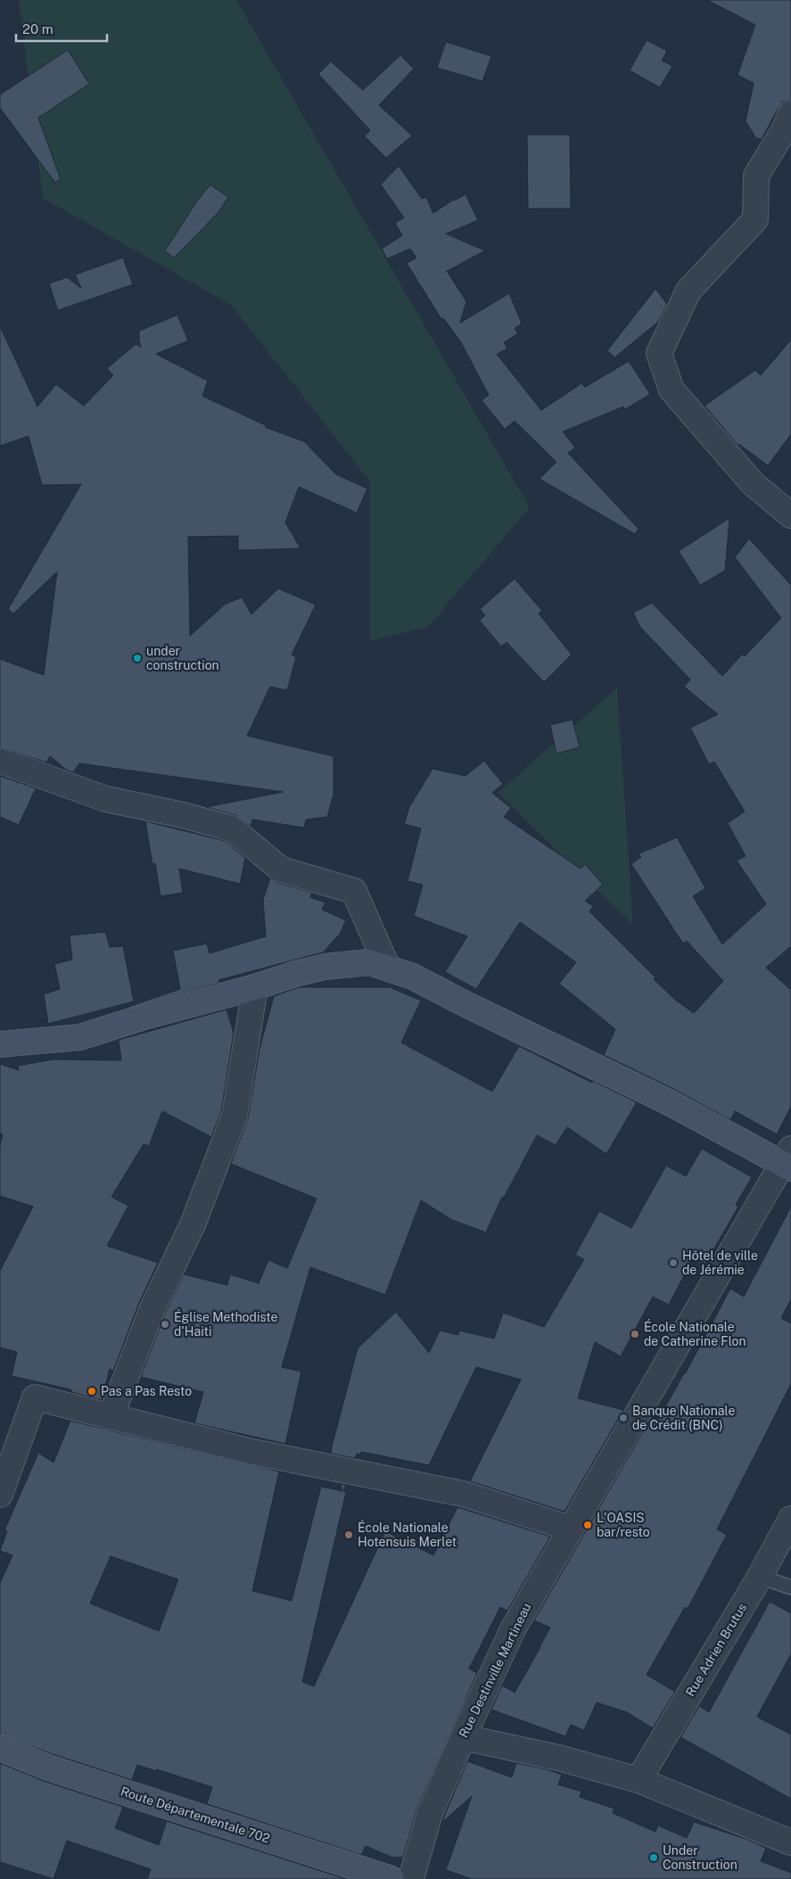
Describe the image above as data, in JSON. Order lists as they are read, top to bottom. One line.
{"streets":{"street":["Rue Adrien Brutus","Rue Destinville Martineau","Route Départementale 702"]},"places":["under construction","Hôtel de ville de Jérémie","Église Methodiste d'Haiti","École Nationale de Catherine Flon","Pas a Pas Resto","Banque Nationale de Crédit (BNC)","L'OASIS bar/resto","École Nationale Hotensuis Merlet","Under Construction"],"scale_bar":"20 m"}
